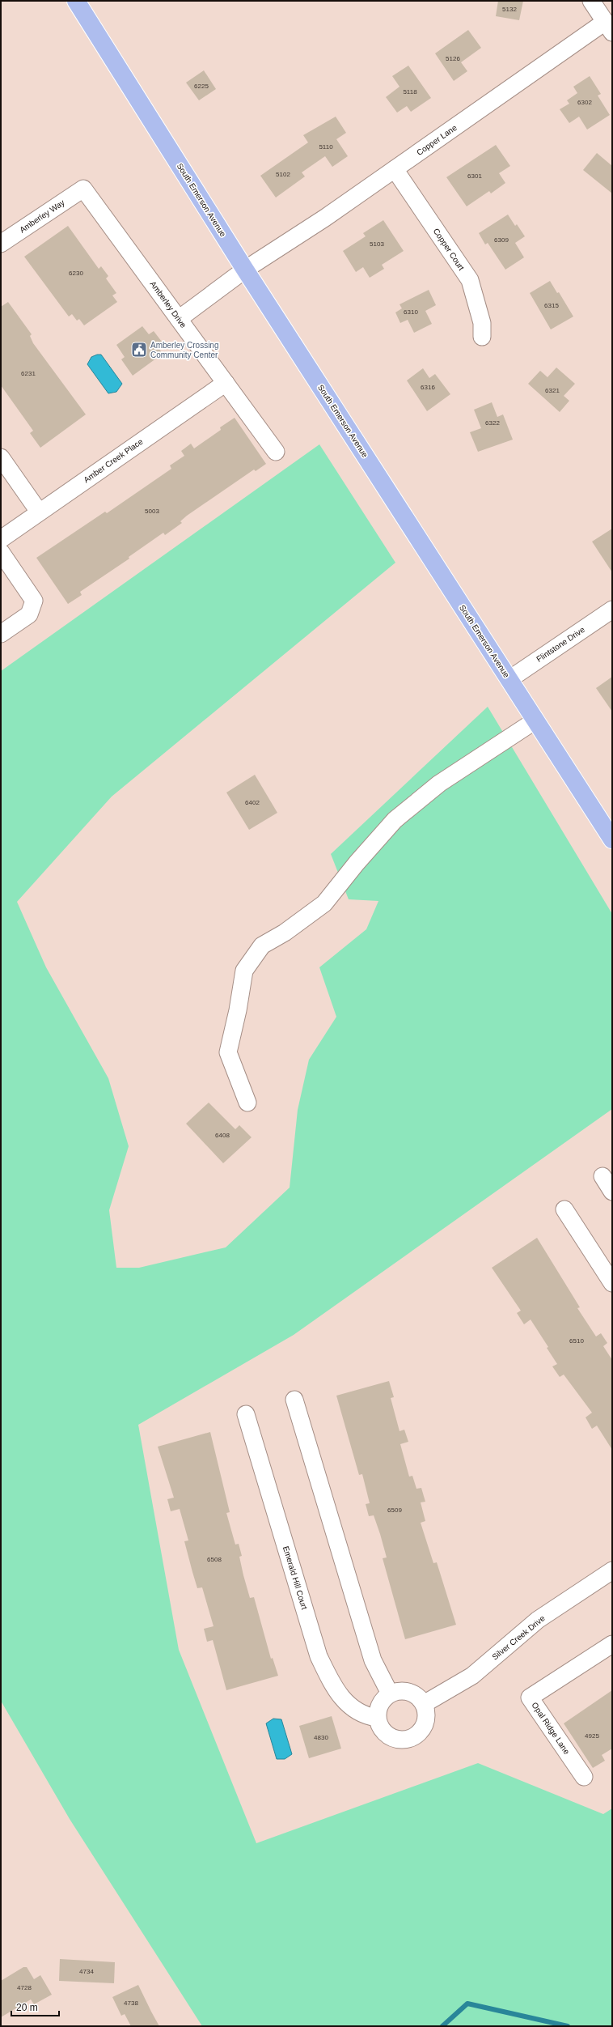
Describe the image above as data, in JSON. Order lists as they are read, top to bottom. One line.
{"streets":{"main road":["South Emerson Avenue"],"street":["Copper Lane","Amberley Way","Copper Court","Amberley Drive","Amber Creek Place","Flintstone Drive","Emerald Hill Court","Silver Creek Drive","Opal Ridge Lane"]},"crossings":[["Copper Lane","South Emerson Avenue"],["Copper Lane","Copper Court"],["Copper Lane","Amberley Drive"],["South Emerson Avenue","Flintstone Drive"],["Amberley Way","Amberley Drive"],["Amberley Drive","Amber Creek Place"],["Emerald Hill Court","Silver Creek Drive"]],"places":{"public building":["Amberley Crossing Community Center"]},"house_numbers":["5132","5126","6225","5118","6302","5110","5102","6301","6309","5103","6230","6315","6310","6231","6316","6321","6322","5003","6402","6408","6510","6509","6508","4925","4830","4734","4728","4738"],"scale_bar":"20 m"}
